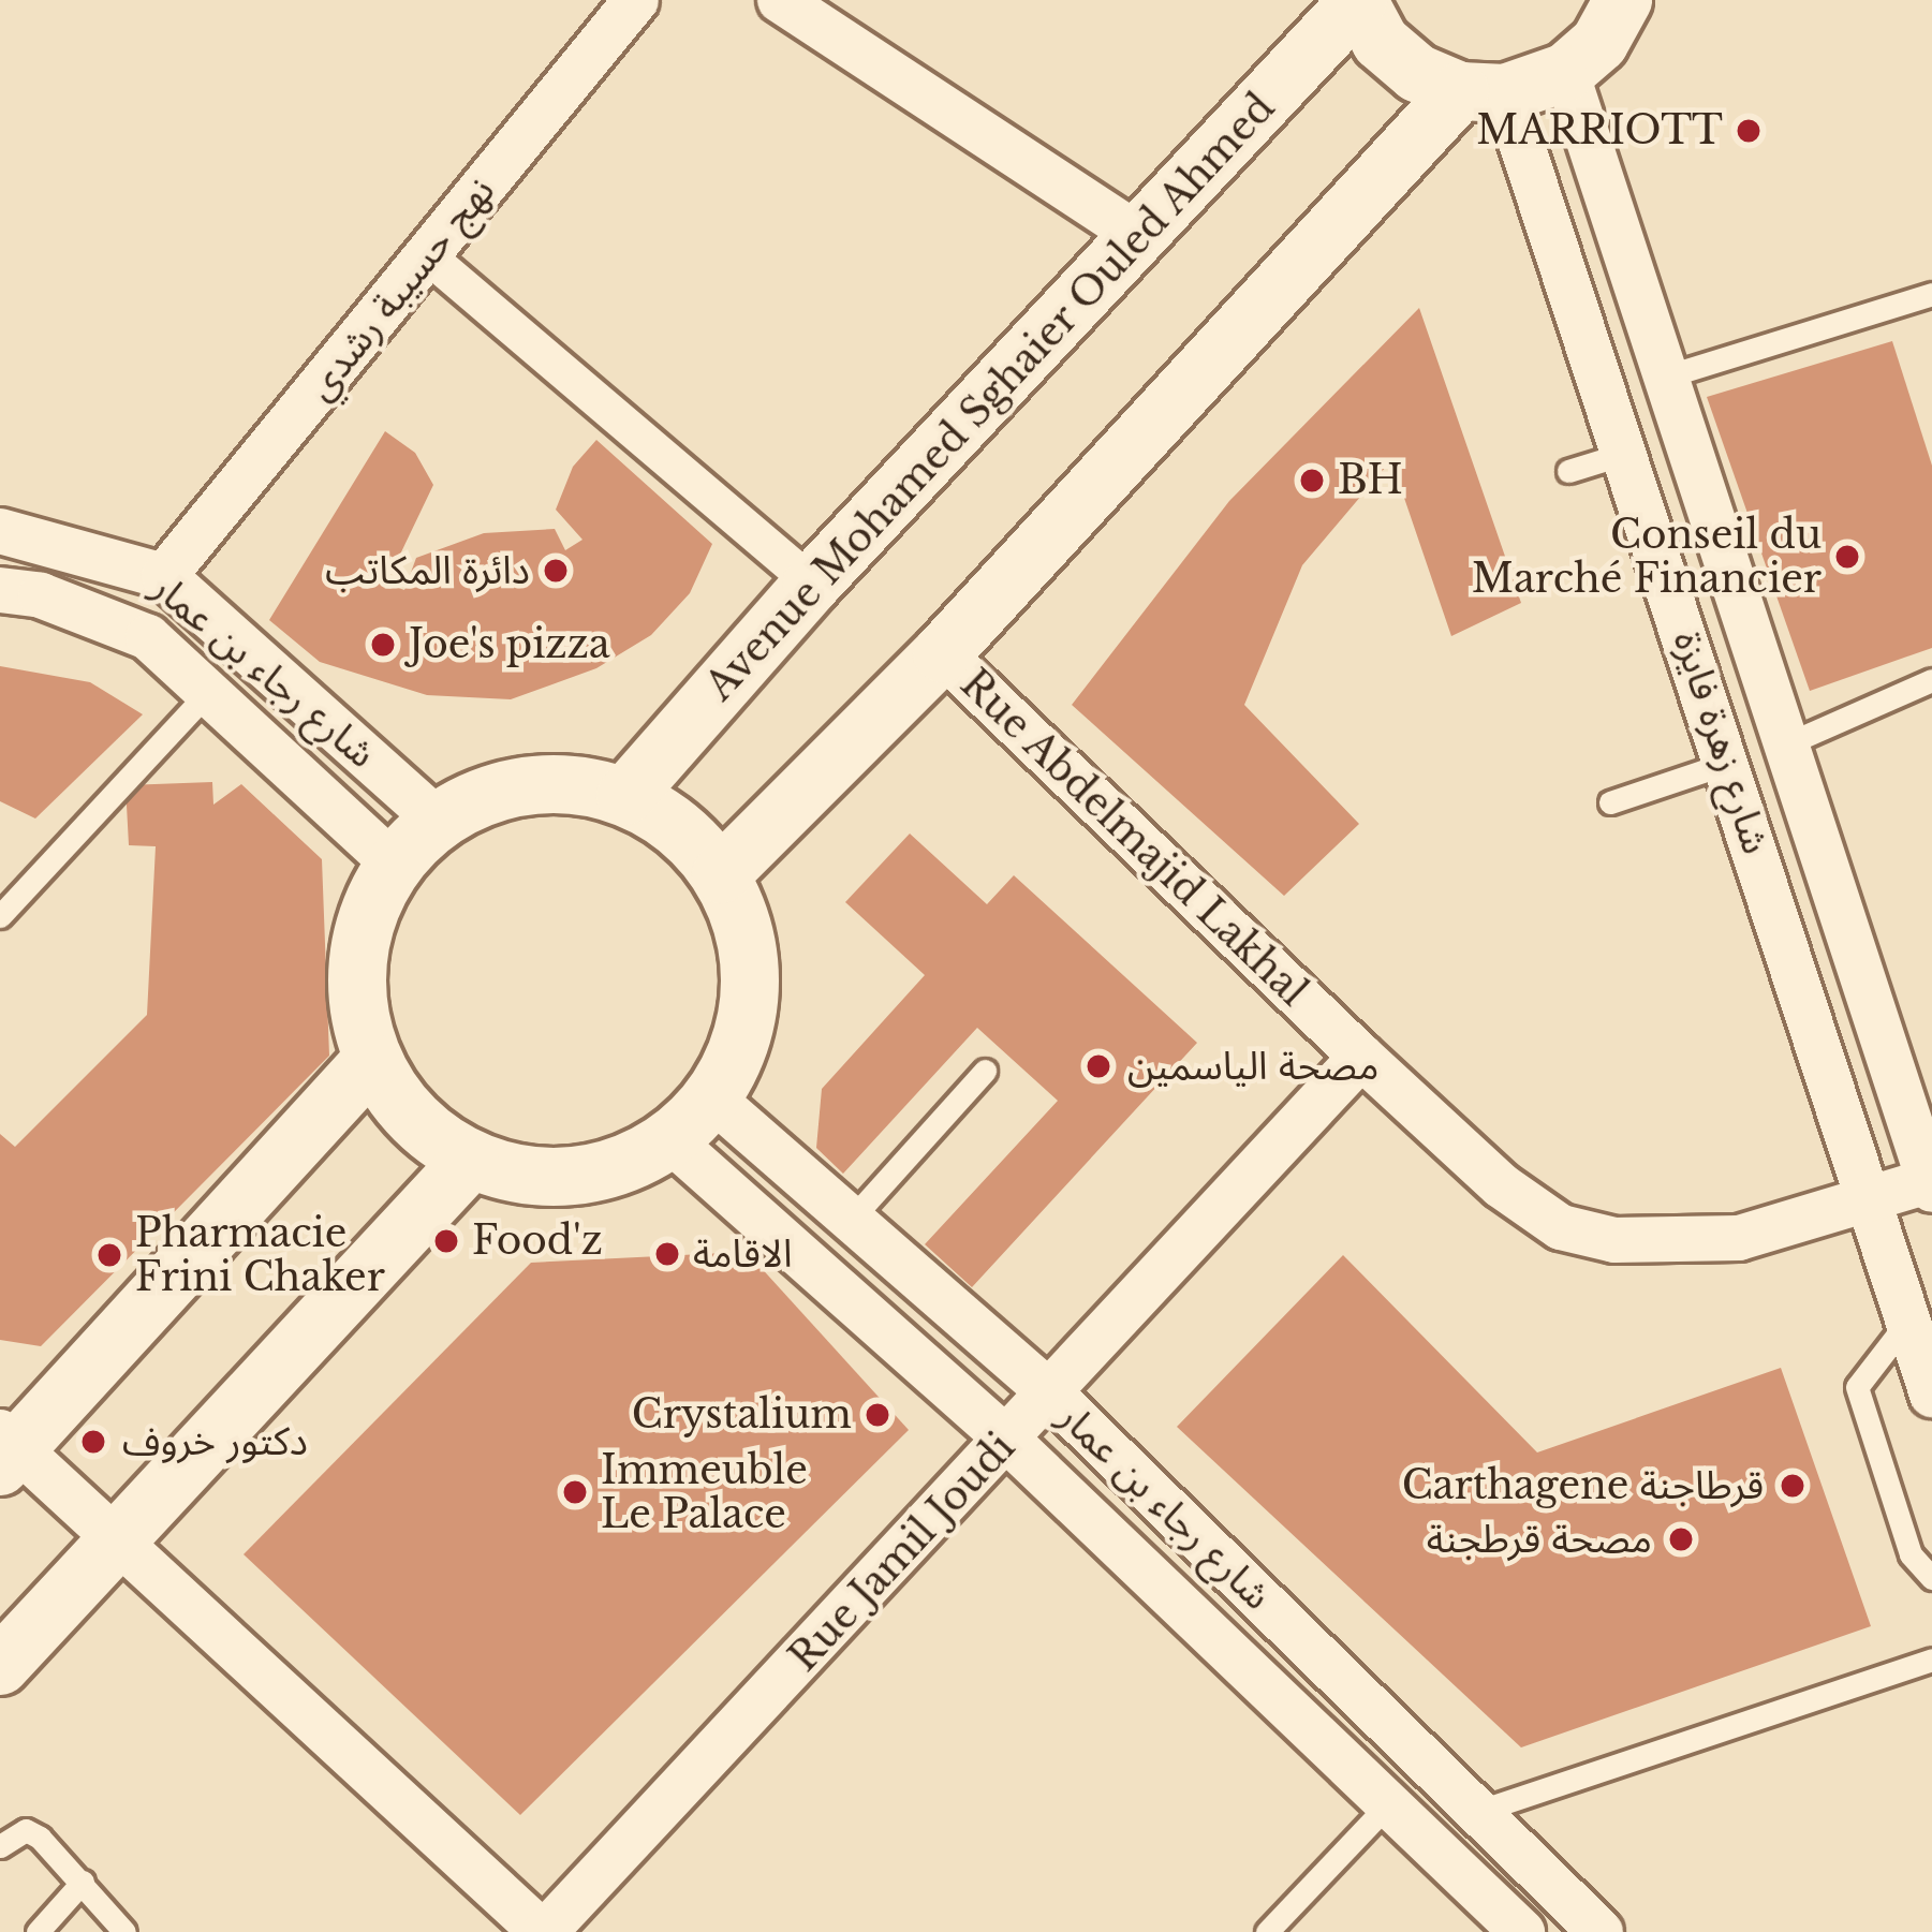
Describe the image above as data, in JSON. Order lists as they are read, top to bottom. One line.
{"streets":{"street":["نهج حسيبة رشدي","Avenue Mohamed Sghaier Ouled Ahmed","شارع رجاء بن عمار","شارع زهرة فايزة","Rue Abdelmajid Lakhal","Rue Jamil Joudi"]},"crossings":[["نهج حسيبة رشدي","شارع رجاء بن عمار"],["Avenue Mohamed Sghaier Ouled Ahmed","شارع رجاء بن عمار"],["شارع رجاء بن عمار","Rue Jamil Joudi"],["شارع زهرة فايزة","Rue Abdelmajid Lakhal"],["Rue Abdelmajid Lakhal","Rue Jamil Joudi"]],"places":["MARRIOTT","BH","Conseil du Marché Financier","دائرة المكاتب","Joe's pizza","مصحة الياسمين","Food'z","الاقامة","Pharmacie Frini Chaker","Crystalium","دكتور خروف","Carthagene قرطاجنة","Immeuble Le Palace","مصحة قرطجنة"]}
